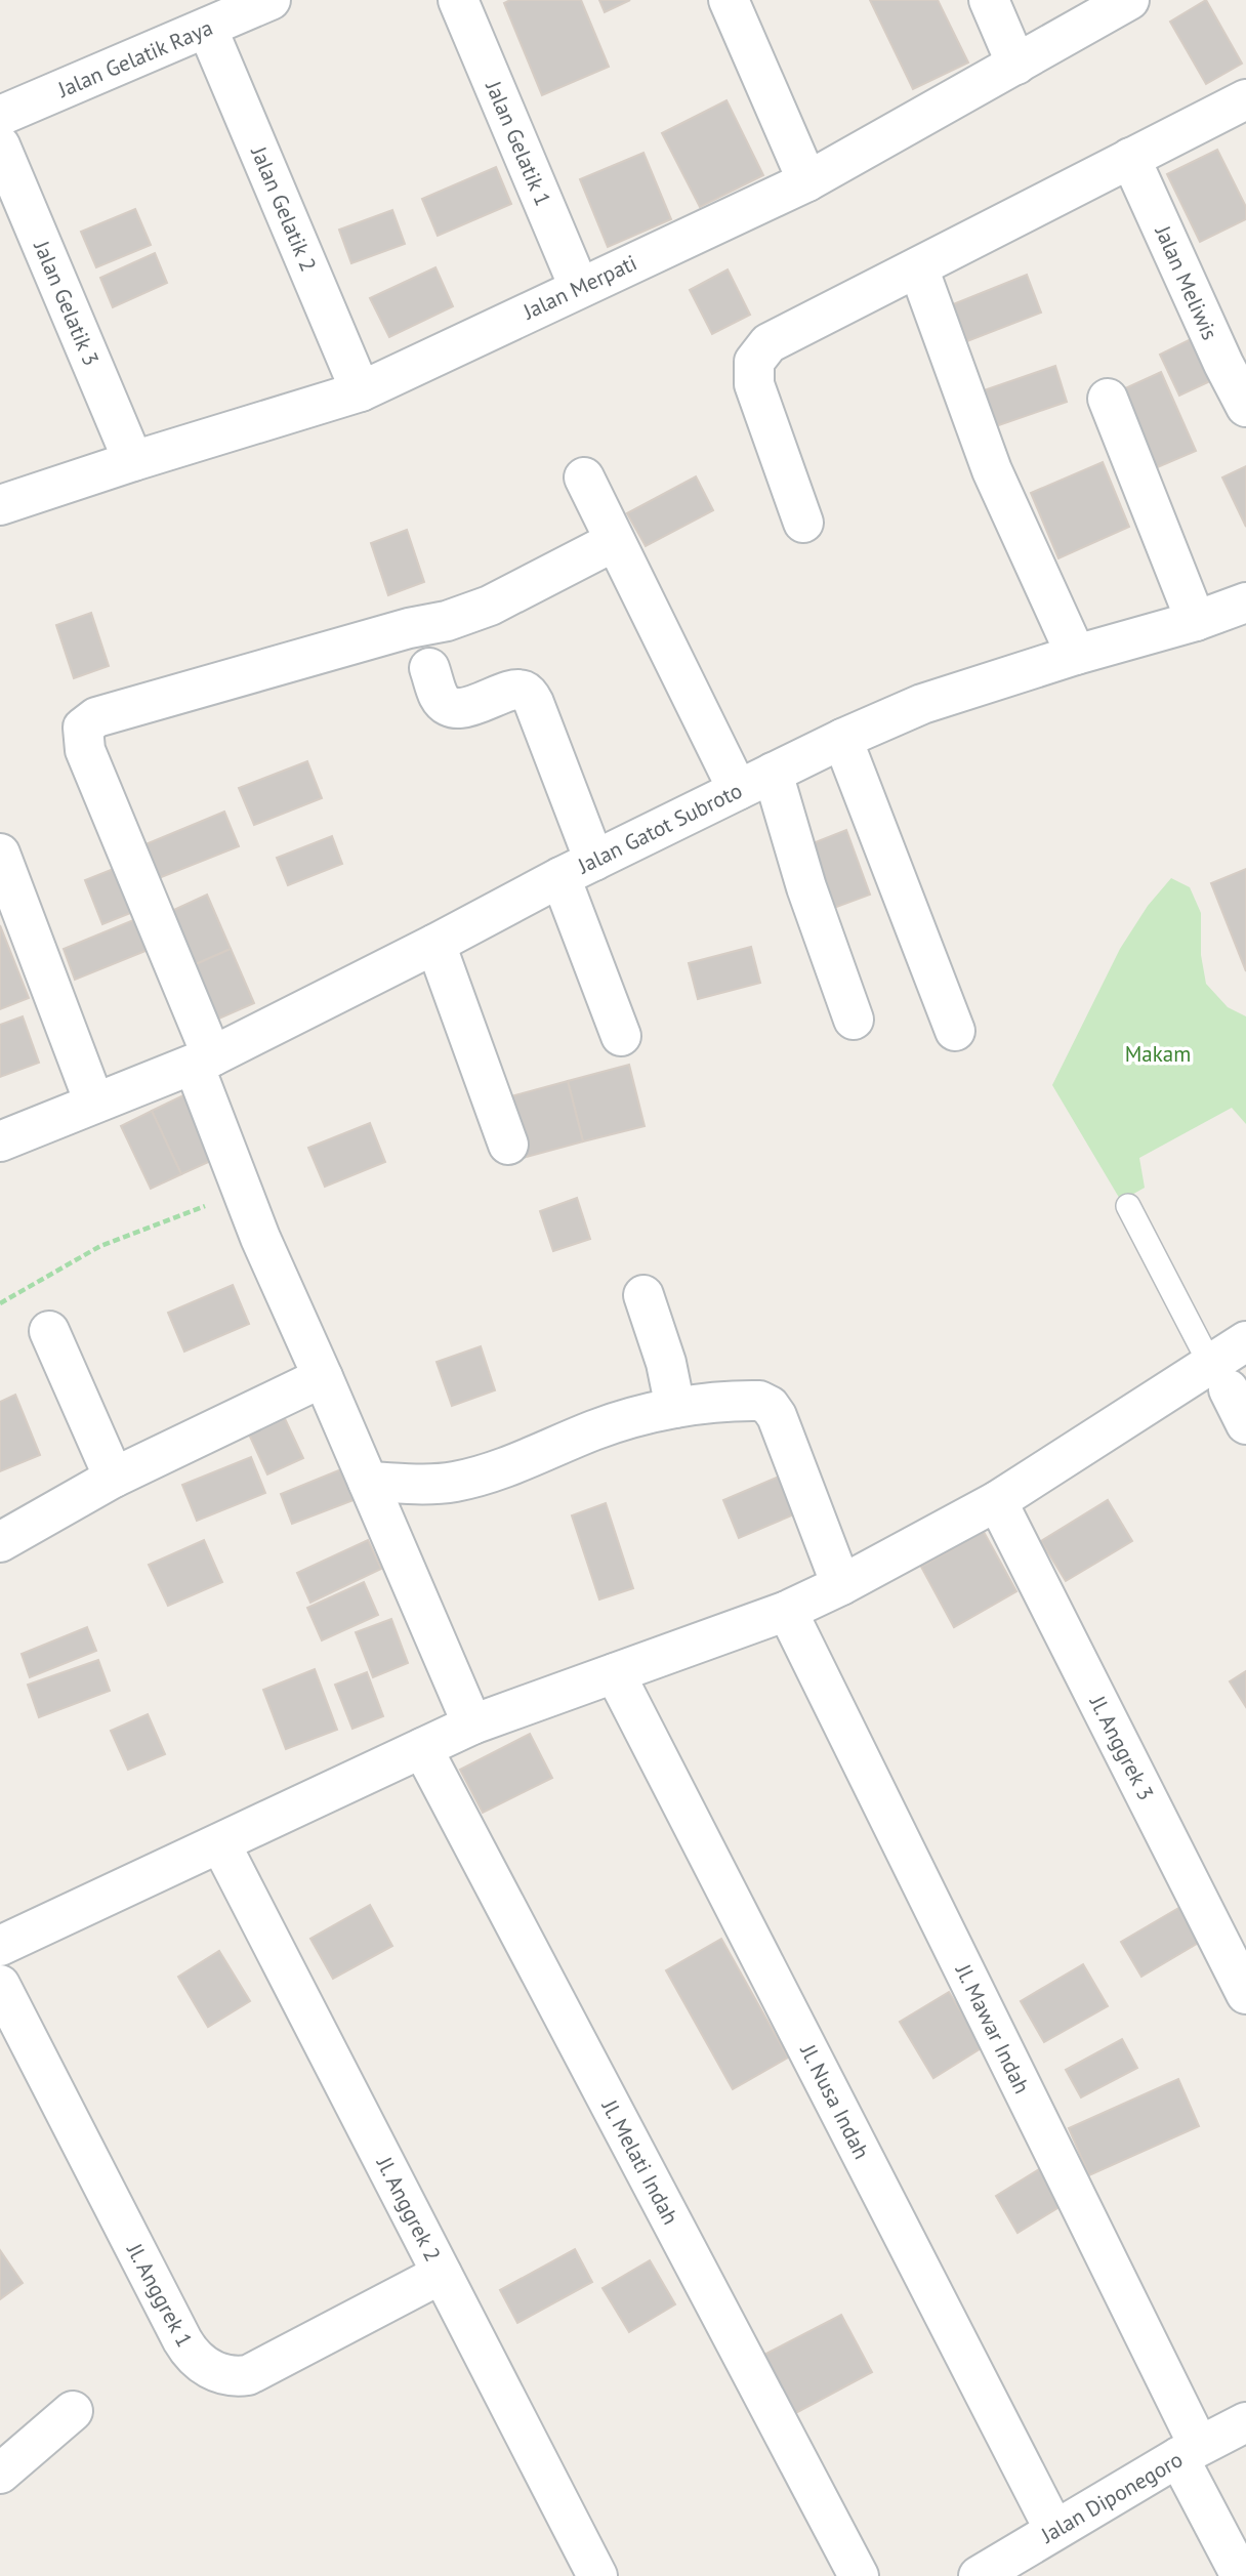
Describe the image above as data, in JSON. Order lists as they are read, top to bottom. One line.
{"streets":{"street":["Jalan Gelatik Raya","Jalan Gelatik 1","Jalan Gelatik 2","Jalan Meliwis","Jalan Merpati","Jalan Gelatik 3","Jalan Gatot Subroto","Jl. Anggrek 3","Jl. Mawar Indah","Jl. Nusa Indah","Jl. Melati Indah","Jl. Anggrek 2","Jl. Anggrek 1","Jalan Diponegoro"]},"crossings":[["Jalan Gelatik Raya","Jalan Gelatik 2"],["Jalan Gelatik 1","Jalan Merpati"],["Jalan Gelatik 2","Jalan Merpati"],["Jalan Merpati","Jalan Gelatik 3"],["Jl. Mawar Indah","Jalan Diponegoro"],["Jl. Nusa Indah","Jalan Diponegoro"],["Jl. Anggrek 2","Jl. Anggrek 1"]],"parks":["Makam"]}
